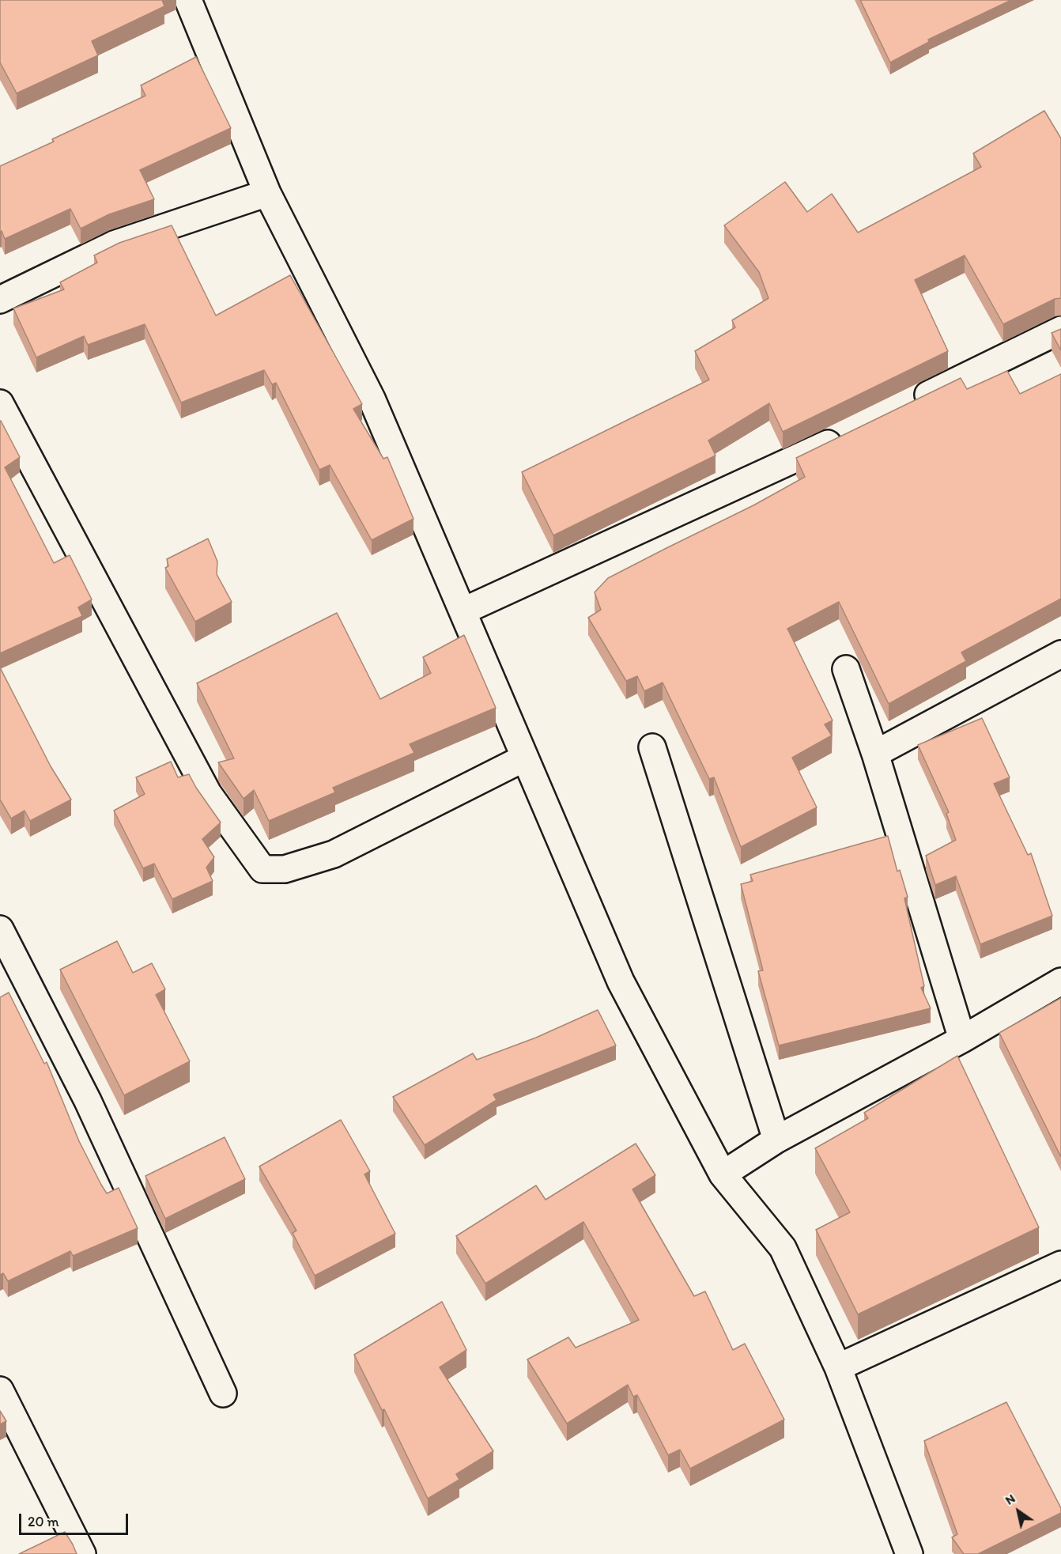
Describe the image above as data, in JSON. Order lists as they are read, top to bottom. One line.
{"scale_bar":"20 m","north":"top left"}
